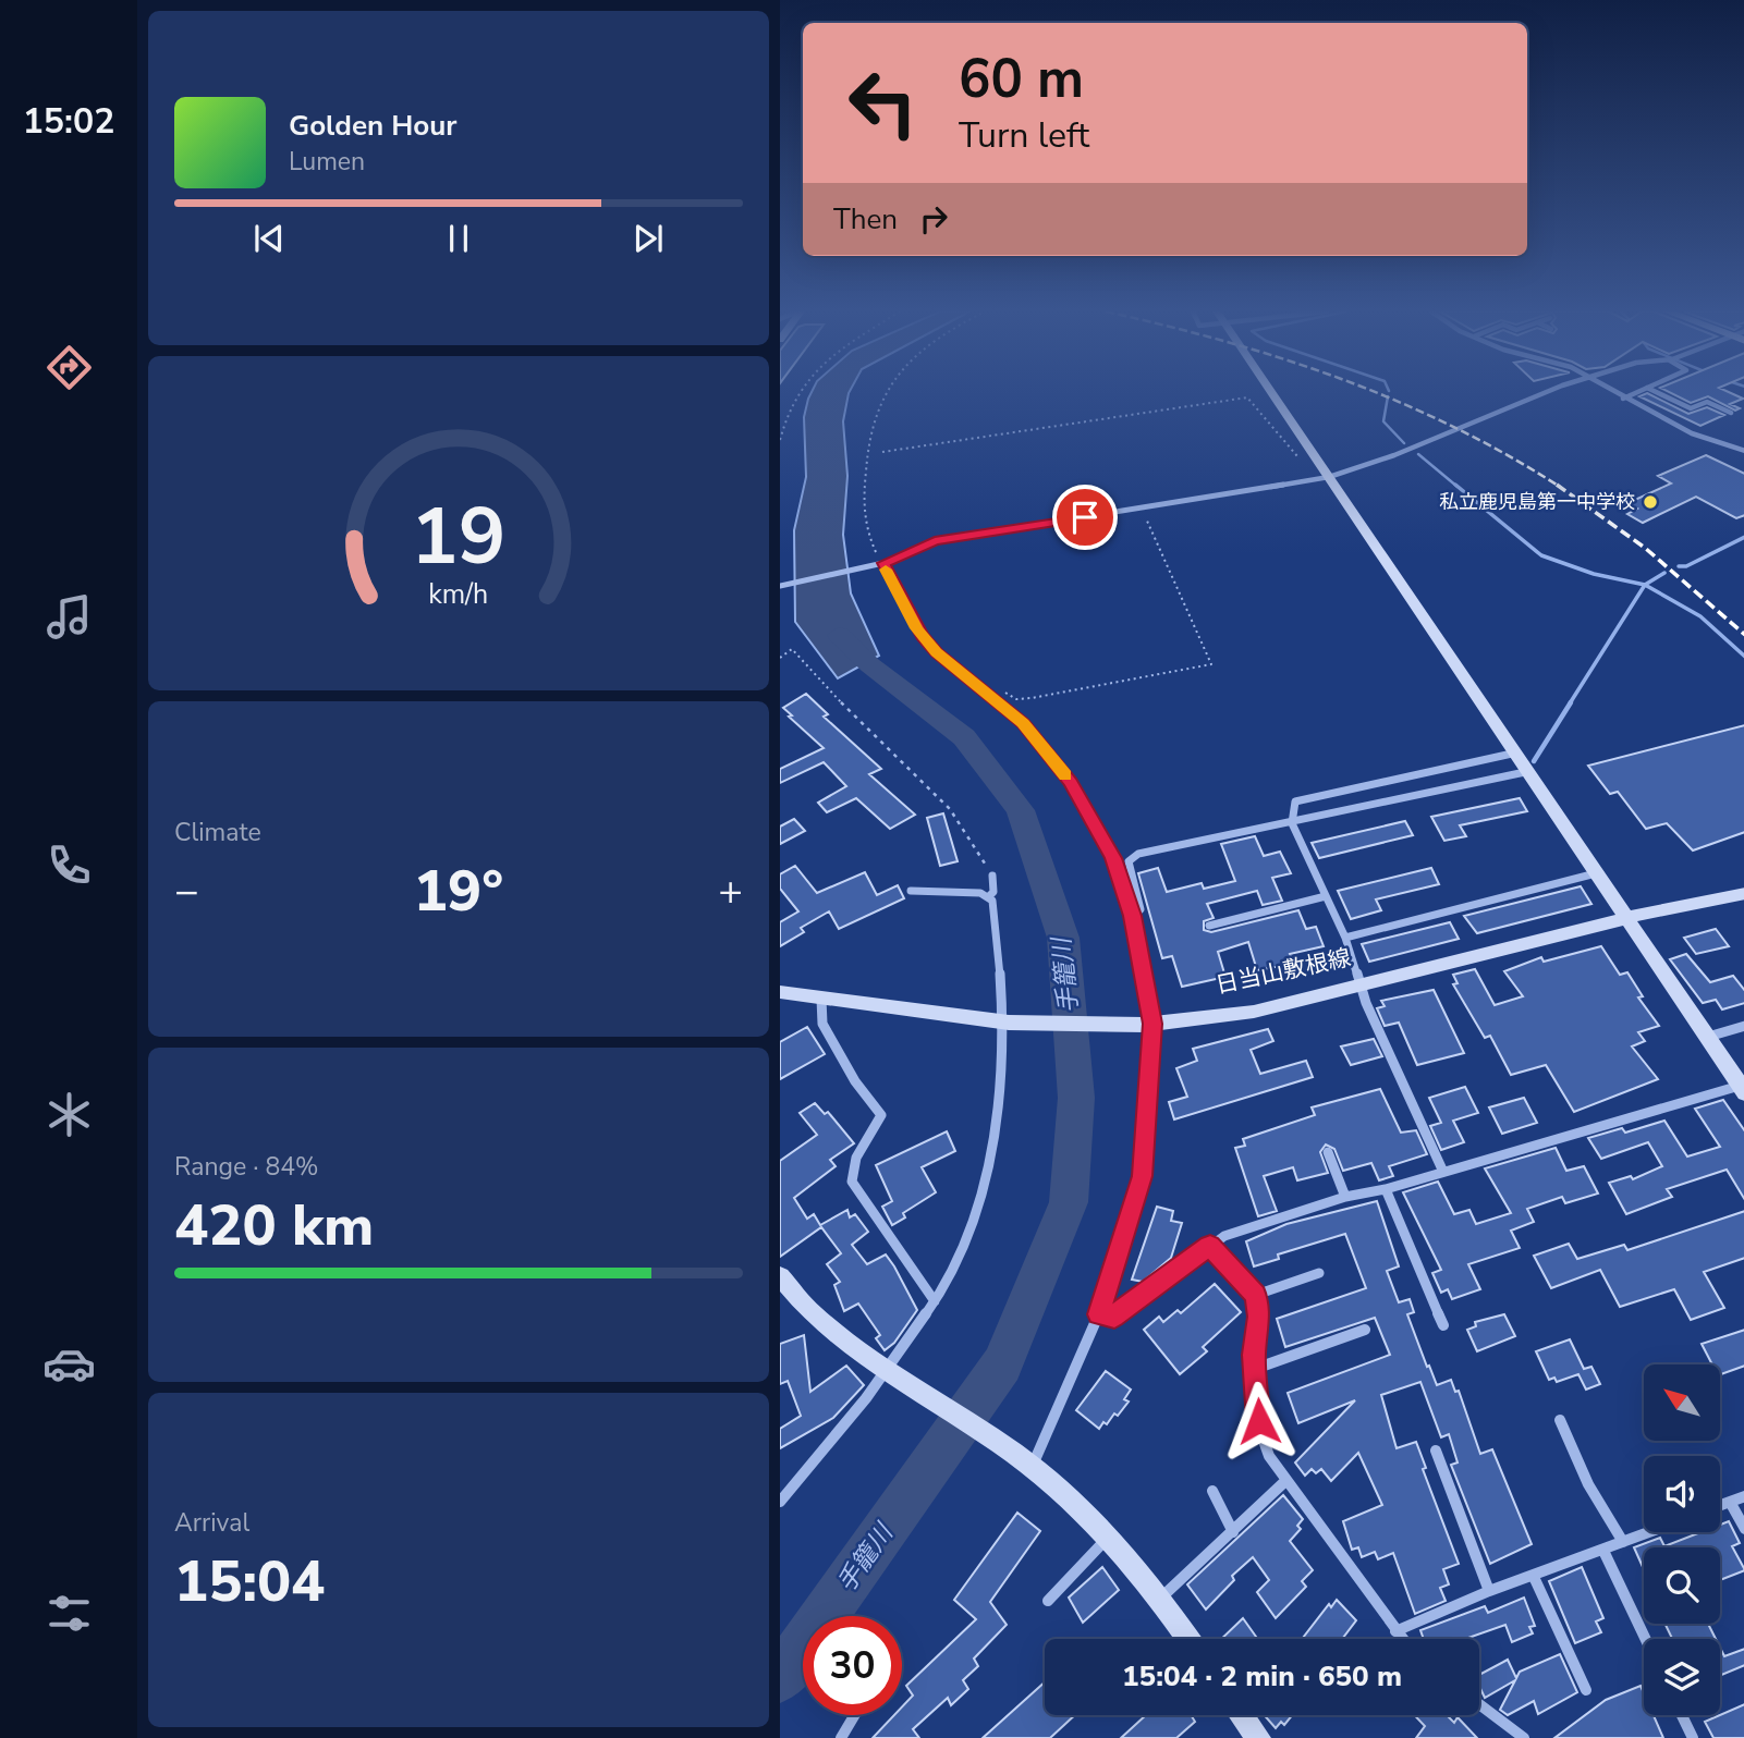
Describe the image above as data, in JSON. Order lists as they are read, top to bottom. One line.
{"streets":{"street":["日当山敷根線"]},"water":["手籠川"],"places":["私立鹿児島第一中学校"],"north":"top left","page":{"tabs":"15:02","turn":["60 m","Turn left"],"song":["Golden Hour","Lumen"],"then":"Then","tile":["Climate",["Range · 84%","420 km"],["Arrival","15:04"]],"heat":["−","19°","+"],"limit":"30","trip":"15:04 · 2 min · 650 m","gauge":["19","km/h"]}}
